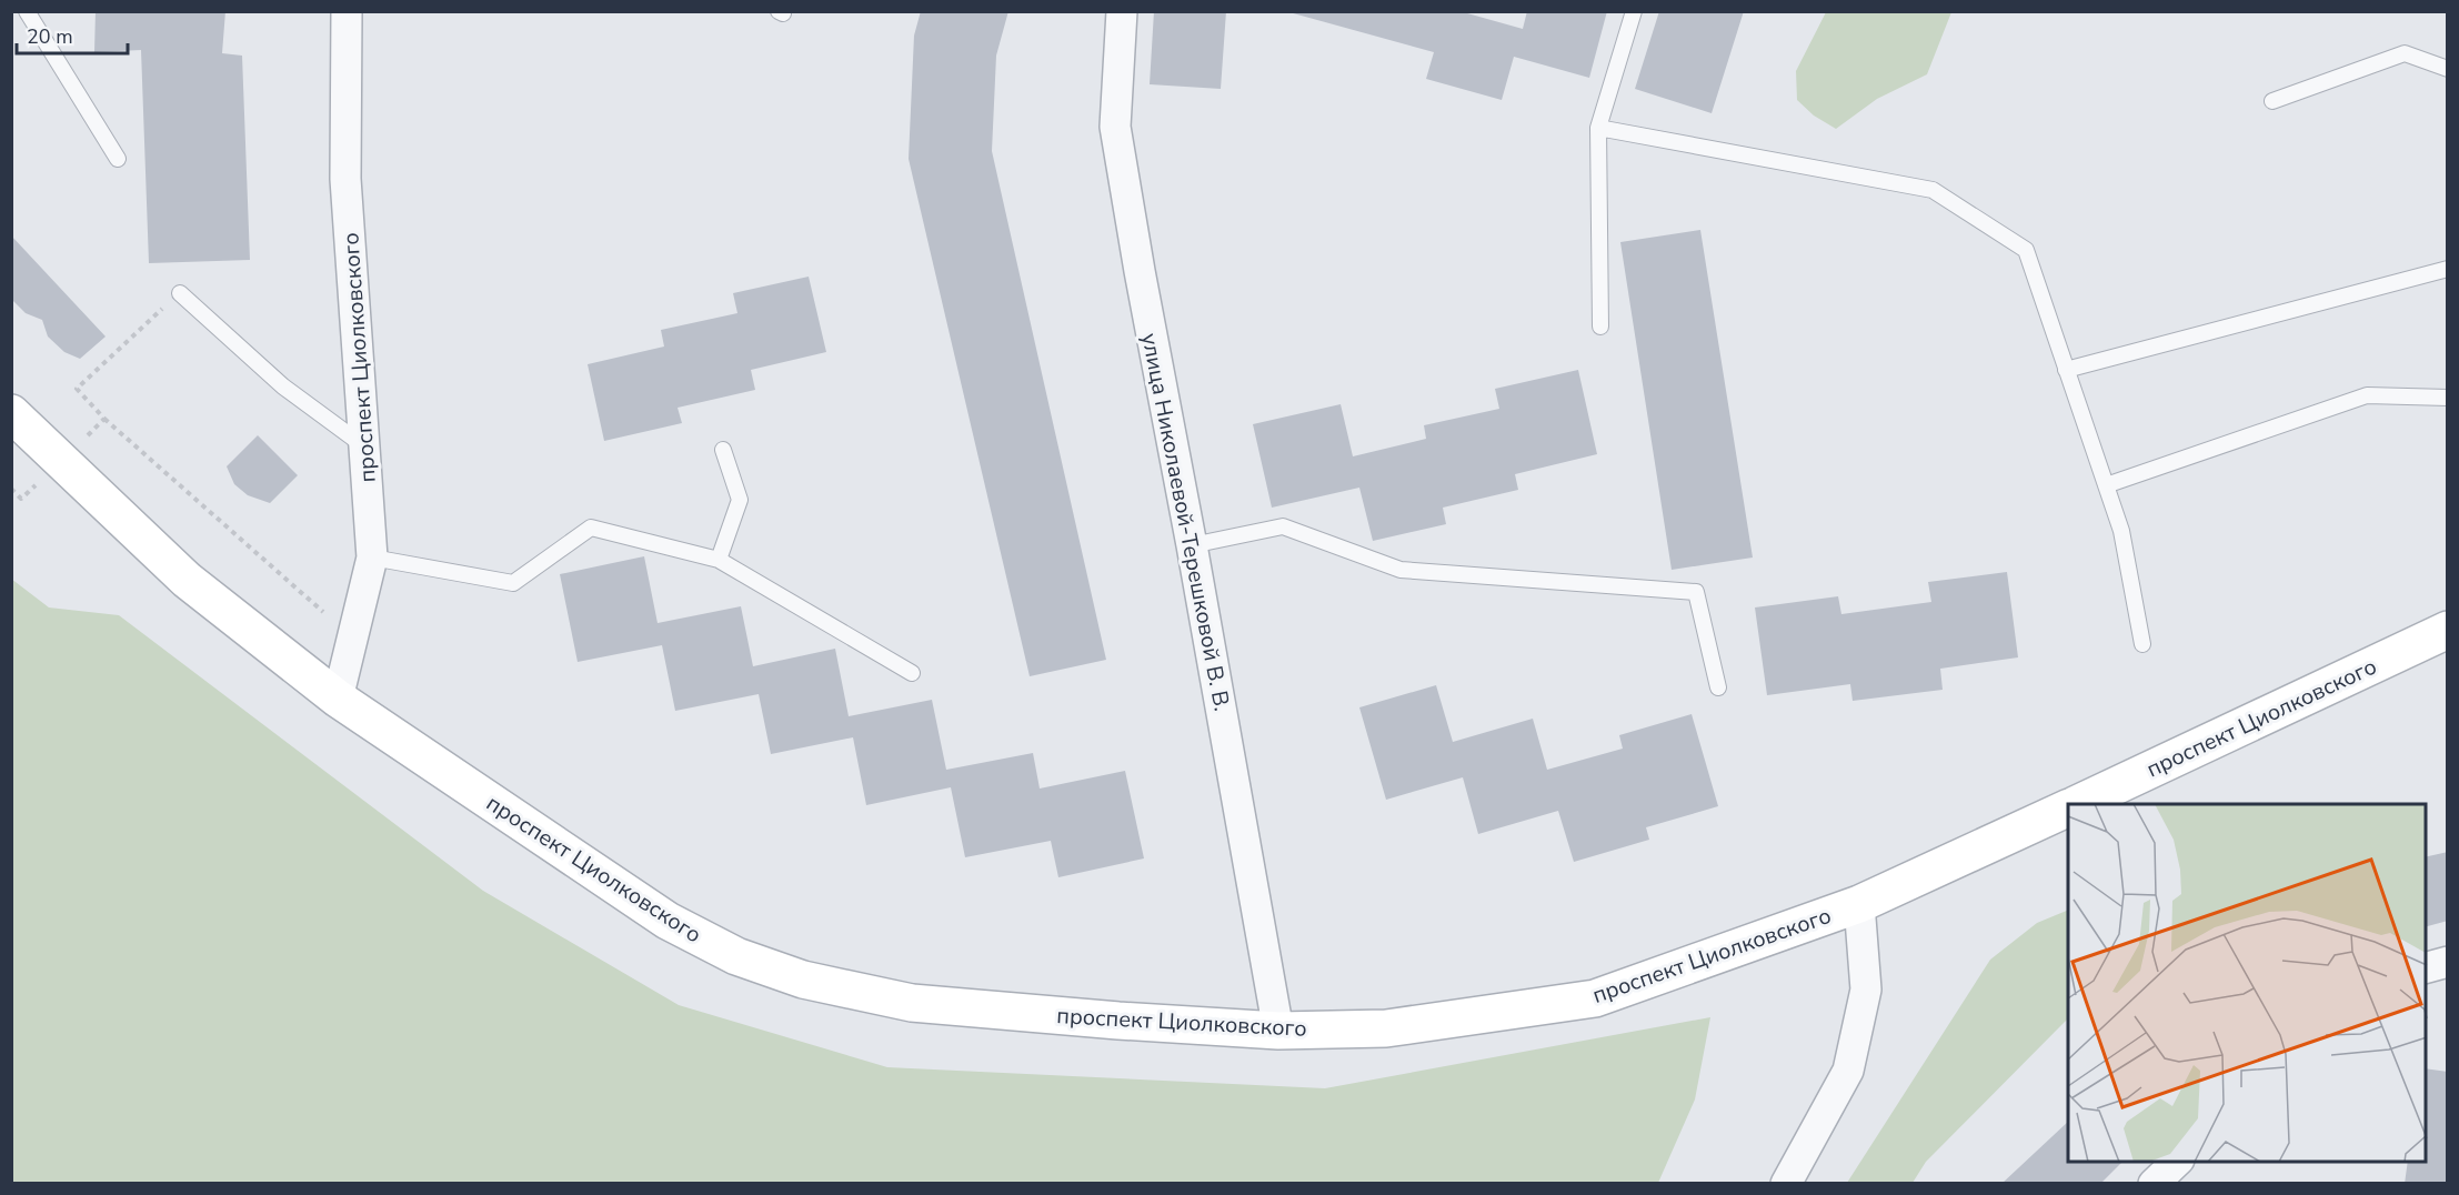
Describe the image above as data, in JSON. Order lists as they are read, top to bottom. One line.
{"streets":{"main road":["проспект Циолковского"],"street":["улица Николаевой-Терешковой В. В."]},"crossings":[["проспект Циолковского","улица Николаевой-Терешковой В. В."]],"scale_bar":"20 m"}
